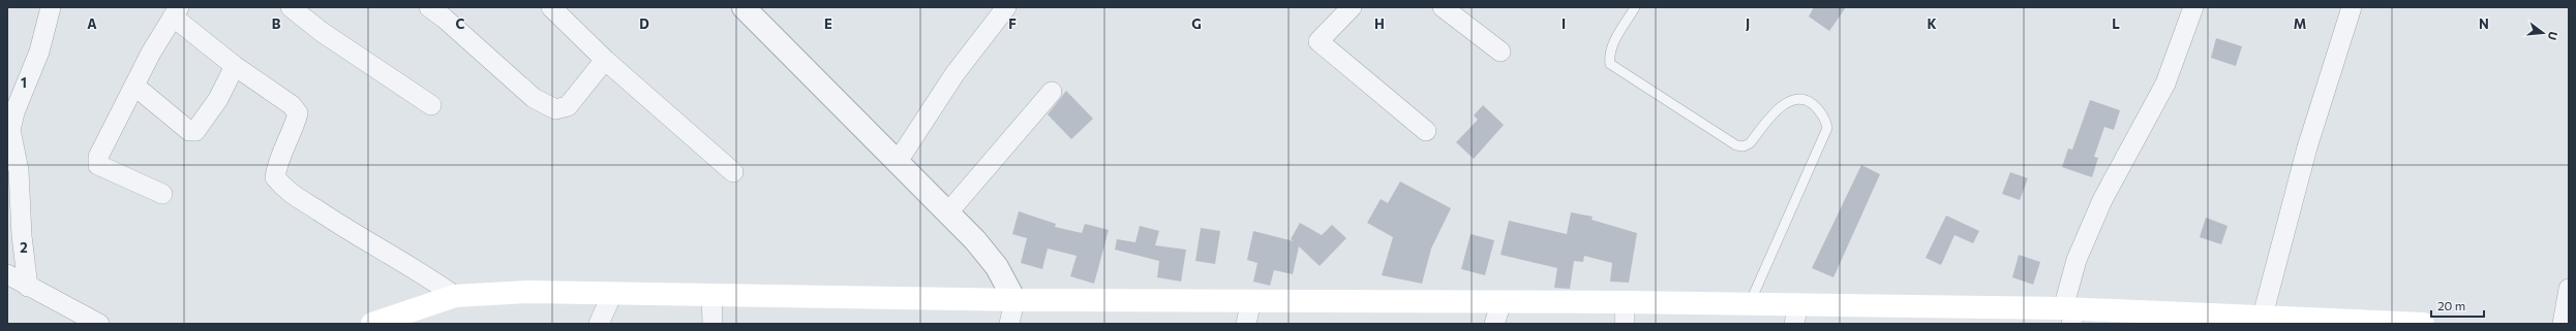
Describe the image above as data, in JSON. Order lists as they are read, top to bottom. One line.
{"scale_bar":"20 m","north":"right","grid":{"columns":["A","B","C","D","E","F","G","H","I","J","K","L","M","N"],"rows":["1","2"]}}
